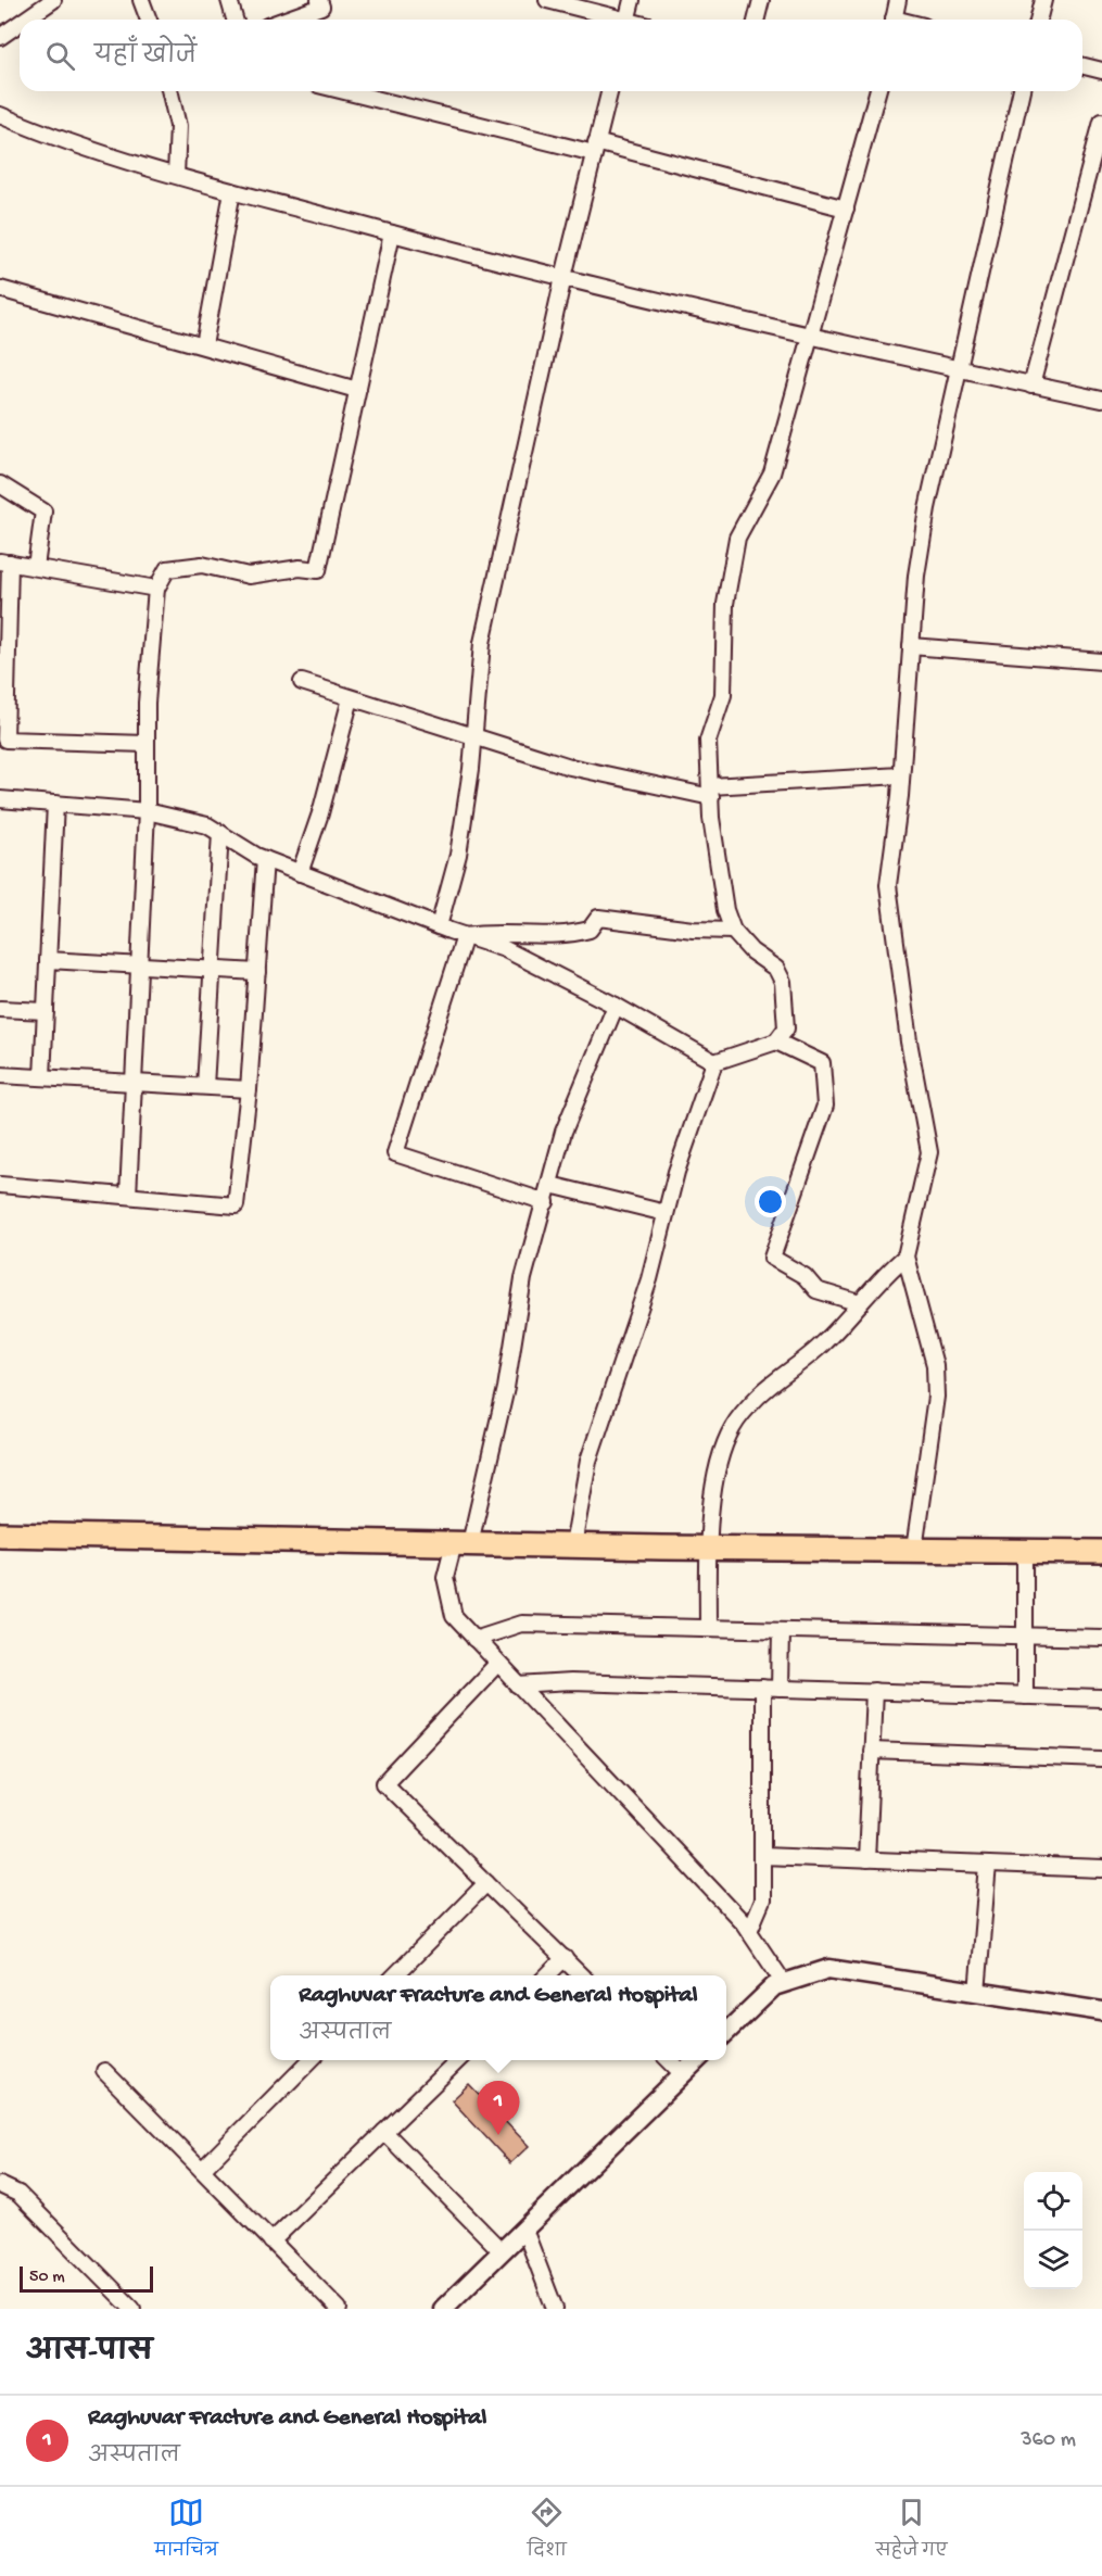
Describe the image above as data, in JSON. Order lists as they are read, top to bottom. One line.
{"scale_bar":"50 m","page":{"search":"यहाँ खोजें","popup":["Raghuvar Fracture and General Hospital","अस्पताल"],"pins":"1","scale":"50 m","heading":"आस-पास","list":[{"mark":"1","name":"Raghuvar Fracture and General Hospital","note":"अस्पताल","value":"360 m"}],"nav":["मानचित्र","दिशा","सहेजे गए"]}}
